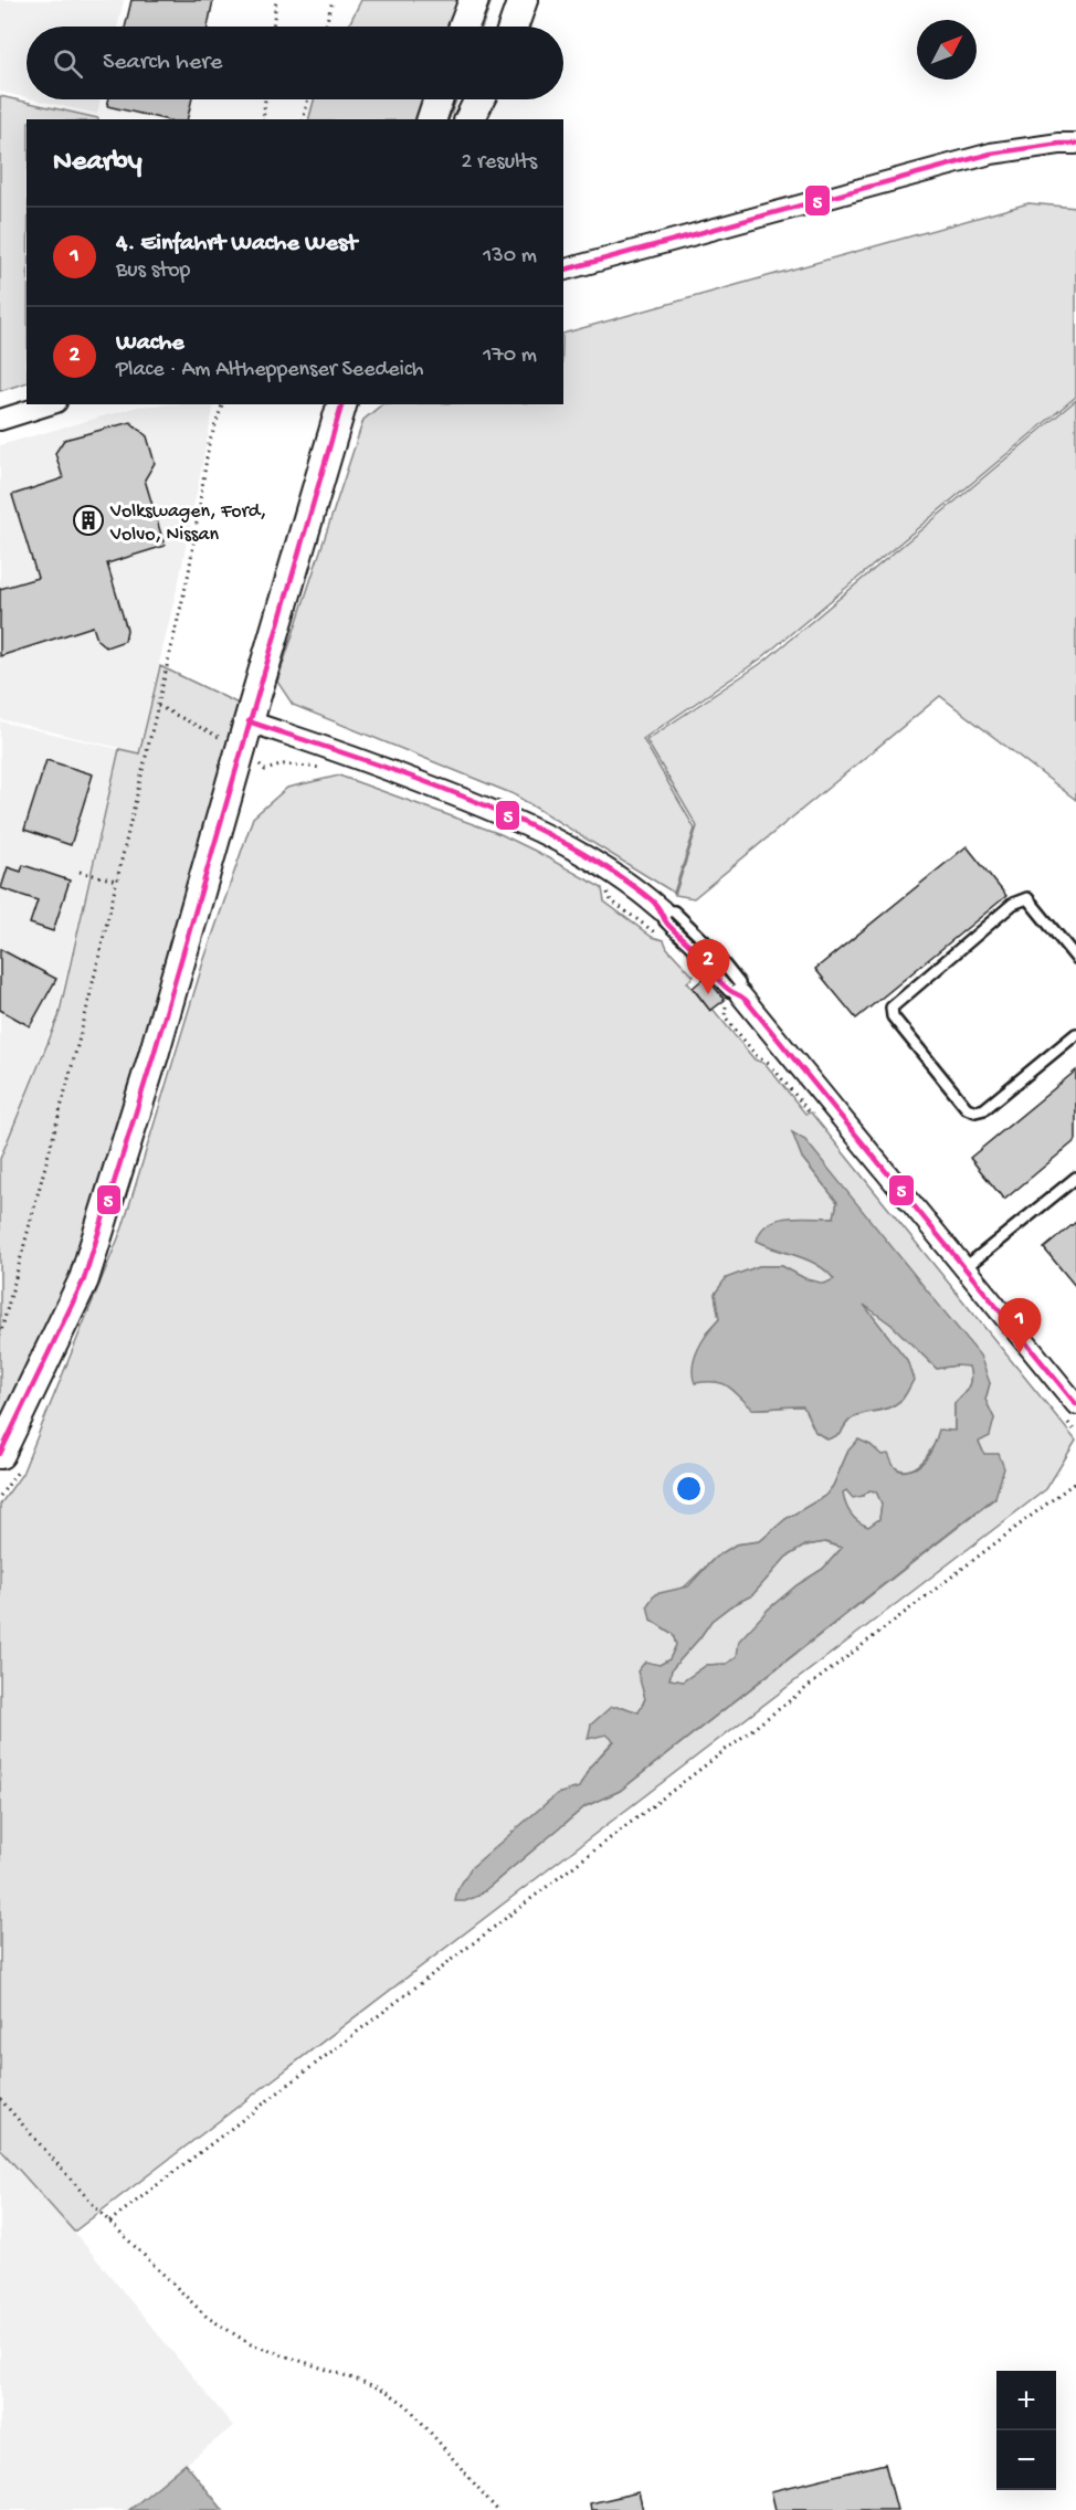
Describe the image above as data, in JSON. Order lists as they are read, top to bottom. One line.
{"places":{"building":["Volkswagen, Ford, Volvo, Nissan"]},"lines":["transit line 5"],"north":"top right","page":{"search":"Search here","heading":["Nearby","2 results"],"list":[{"mark":"1","name":"4. Einfahrt Wache West","note":"Bus stop","value":"130 m"},{"mark":"2","name":"Wache","note":"Place · Am Altheppenser Seedeich","value":"170 m"}],"pins":["2","1"],"map_buttons":["+","−"]}}
